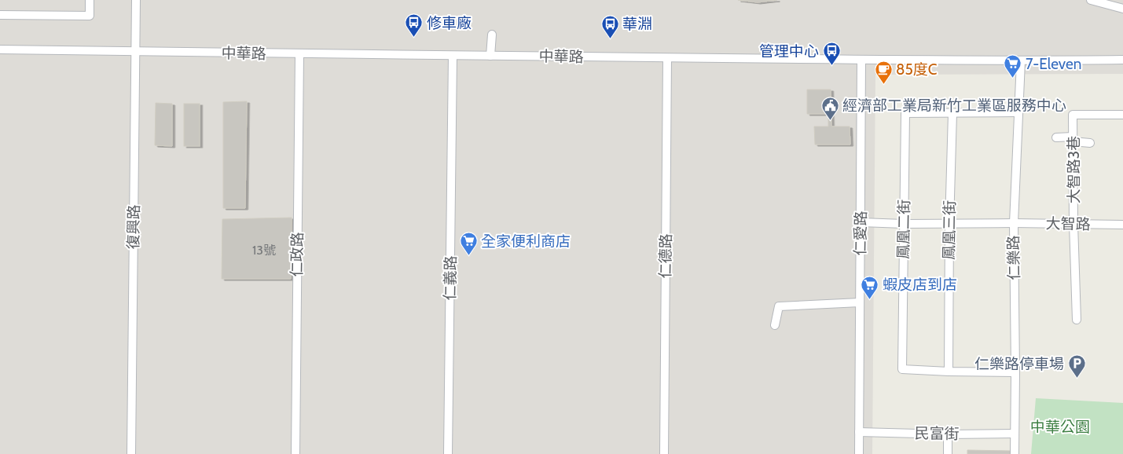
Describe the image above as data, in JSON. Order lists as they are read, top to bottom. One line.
{"streets":{"street":["中華路","大智路3巷","大智路","復興路","鳳凰二街","鳳凰三街","仁愛路","仁政路","仁德路","仁樂路","仁義路","民富街"]},"crossings":[["中華路","復興路"],["中華路","仁愛路"],["中華路","仁政路"],["中華路","仁德路"],["中華路","仁樂路"],["中華路","仁義路"],["大智路3巷","大智路"],["大智路","鳳凰二街"],["大智路","鳳凰三街"],["大智路","仁愛路"],["大智路","仁樂路"],["鳳凰二街","鳳凰三街"],["仁愛路","民富街"],["仁樂路","民富街"]],"parks":["中華公園"],"places":{"bus stop":["修車廠","華淵","管理中心"],"supermarket":["7-Eleven","全家便利商店","蝦皮店到店"],"cafe":["85度C"],"public building":["經濟部工業局新竹工業區服務中心"],"parking":["仁樂路停車場"]},"house_numbers":["13號"]}
